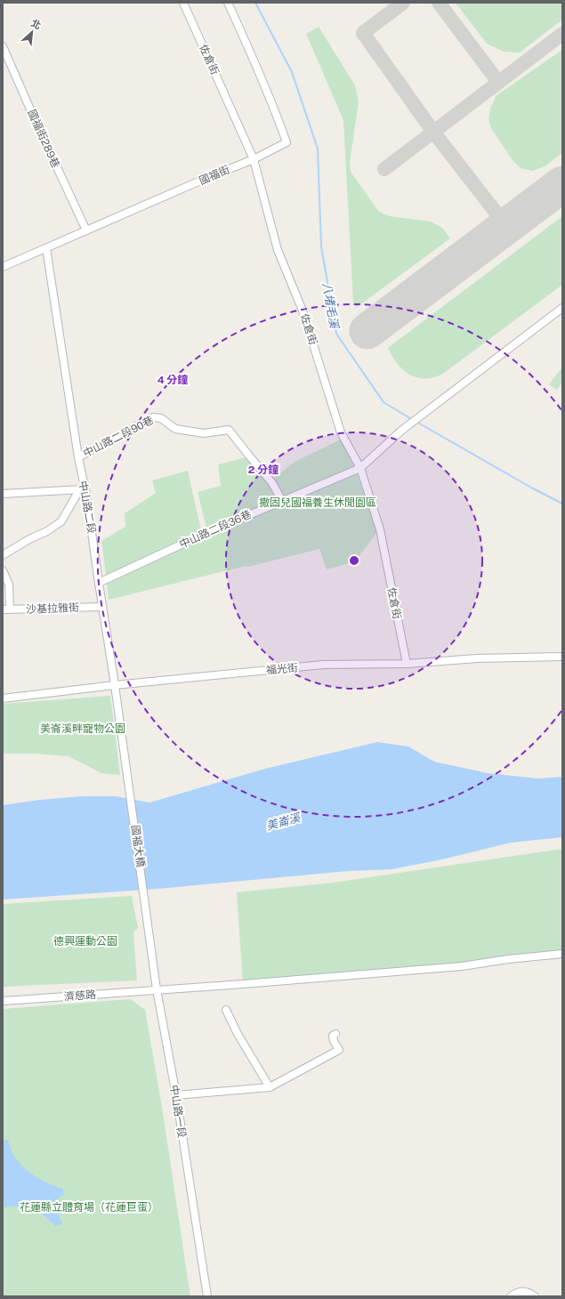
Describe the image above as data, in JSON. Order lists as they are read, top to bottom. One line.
{"streets":{"street":["佐倉街","國福街289巷","國福街","中山路二段90巷","中山路二段","中山路二段36巷","沙基拉雅街","福光街","國福大橋","濟慈路","中山路一段"]},"crossings":[["佐倉街","國福街"],["佐倉街","中山路二段36巷"],["佐倉街","福光街"],["國福街289巷","國福街"],["國福街","中山路二段"],["中山路二段90巷","中山路二段"],["中山路二段90巷","中山路二段36巷"],["中山路二段","中山路二段36巷"],["中山路二段","沙基拉雅街"],["中山路二段","福光街"],["中山路二段","國福大橋"],["國福大橋","中山路一段"],["濟慈路","中山路一段"]],"water":["八堵毛溪","美崙溪"],"parks":["撒固兒國福養生休閒園區","美崙溪畔寵物公園","德興運動公園","花蓮縣立體育場（花蓮巨蛋）"],"north":"top right","rings":["4 分鐘","2 分鐘"]}
